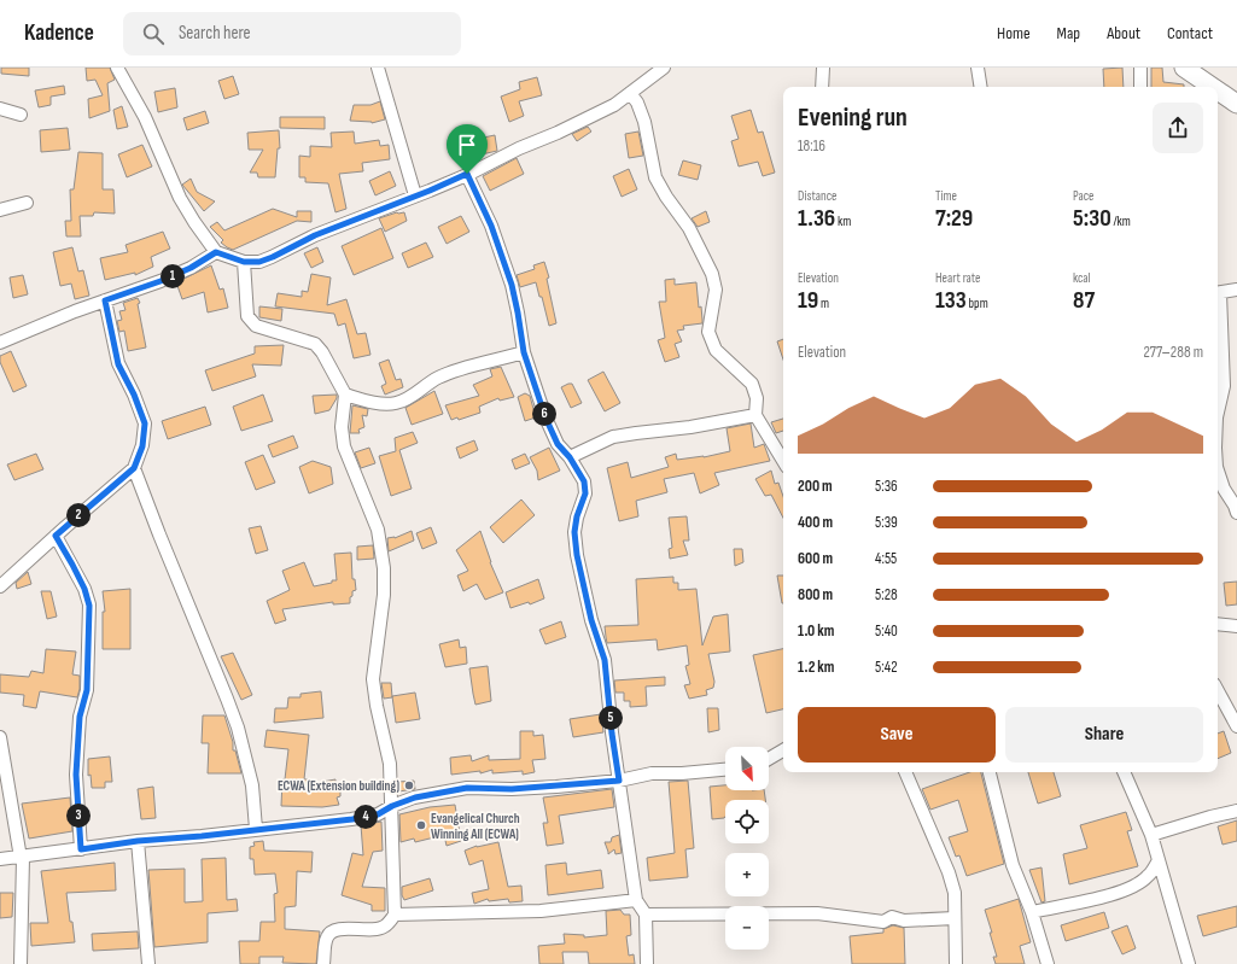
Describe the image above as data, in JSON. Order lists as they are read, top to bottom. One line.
{"places":["ECWA (Extension building)","Evangelical Church Winning All (ECWA)"],"north":"bottom right","page":{"header":"Kadence","search":"Search here","nav":["Home","Map","About","Contact"],"heading":["Evening run","18:16"],"stats":[["Distance","1.36 km"],["Time","7:29"],["Pace","5:30 /km"],["Elevation","19 m"],["Heart rate","133 bpm"],["kcal","87"]],"pins":["1","6","2","5","3","4"],"chart":["Elevation","277–288 m"],"list":[{"name":"200 m","note":"5:36"},{"name":"400 m","note":"5:39"},{"name":"600 m","note":"4:55"},{"name":"800 m","note":"5:28"},{"name":"1.0 km","note":"5:40"},{"name":"1.2 km","note":"5:42"}],"buttons":["Save","Share"],"map_buttons":["+","−"]}}
